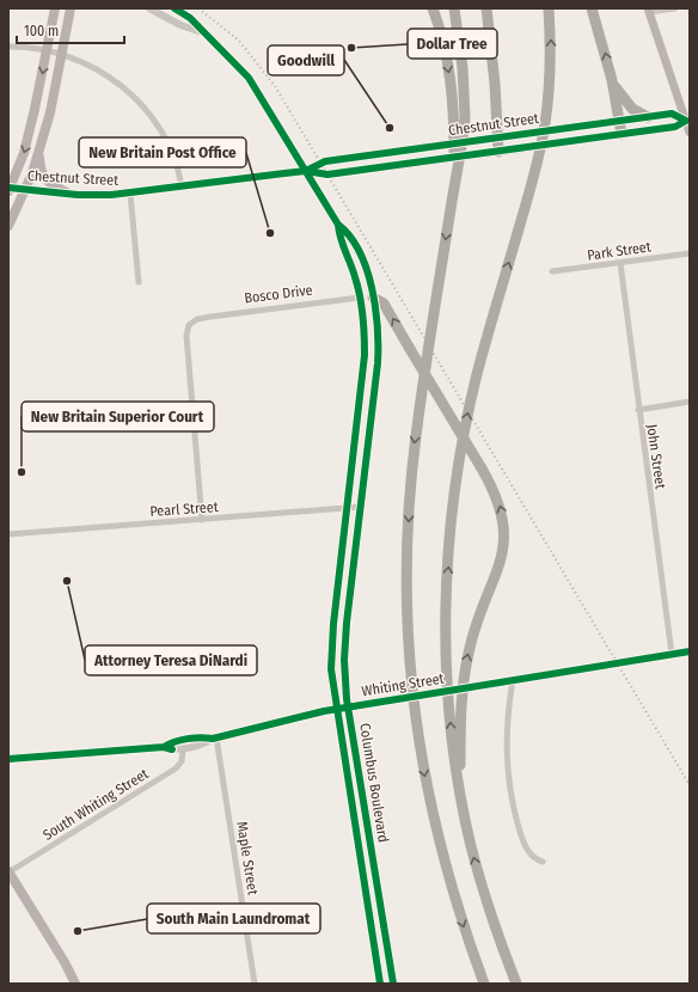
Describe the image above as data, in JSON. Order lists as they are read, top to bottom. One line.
{"streets":{"street":["Chestnut Street","Park Street","Bosco Drive","John Street","Pearl Street","Whiting Street","Columbus Boulevard","South Whiting Street","Maple Street"]},"crossings":[["Chestnut Street","Columbus Boulevard"],["Park Street","John Street"],["Bosco Drive","Pearl Street"],["Bosco Drive","Columbus Boulevard"],["John Street","Whiting Street"],["Pearl Street","Columbus Boulevard"],["Whiting Street","Columbus Boulevard"],["Whiting Street","South Whiting Street"],["Whiting Street","Maple Street"]],"places":["Dollar Tree","Goodwill","New Britain Post Office","New Britain Superior Court","Attorney Teresa DiNardi","South Main Laundromat"],"scale_bar":"100 m"}
